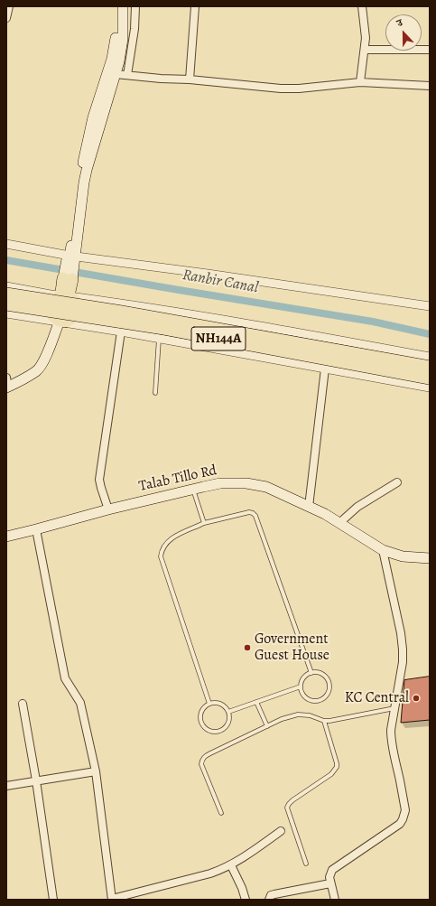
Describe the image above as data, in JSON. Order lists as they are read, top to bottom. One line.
{"streets":{"highway":["NH144A"],"main road":["Talab Tillo Rd"]},"water":["Ranbir Canal"],"places":["Government Guest House","KC Central"],"north":"top"}
